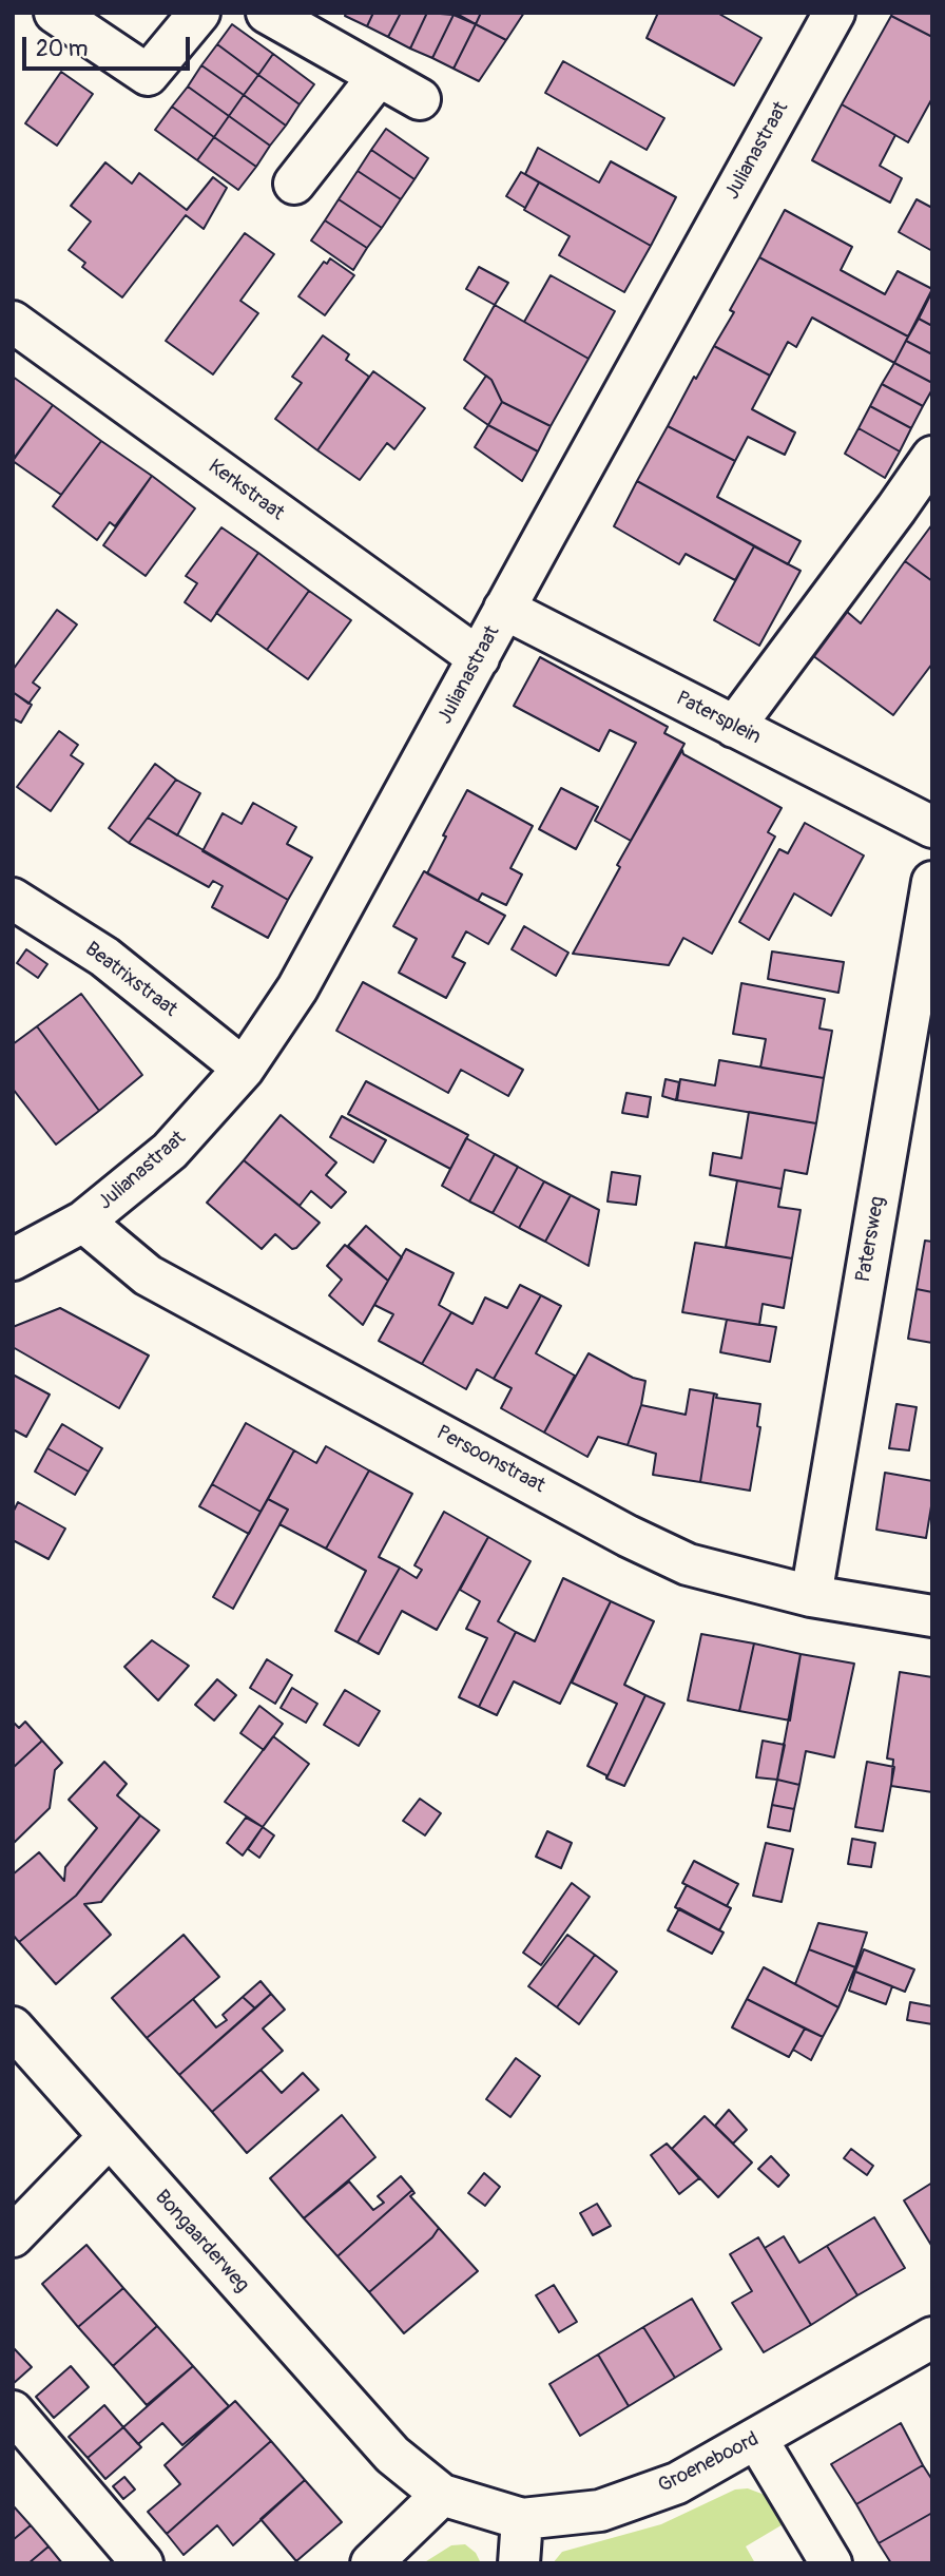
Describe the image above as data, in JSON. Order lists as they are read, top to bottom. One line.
{"streets":{"street":["Julianastraat","Kerkstraat","Patersplein","Beatrixstraat","Patersweg","Persoonstraat","Bongaarderweg","Groeneboord"]},"crossings":[["Julianastraat","Kerkstraat"],["Julianastraat","Patersplein"],["Julianastraat","Beatrixstraat"],["Julianastraat","Persoonstraat"],["Patersweg","Persoonstraat"],["Bongaarderweg","Groeneboord"]],"scale_bar":"20 m"}
